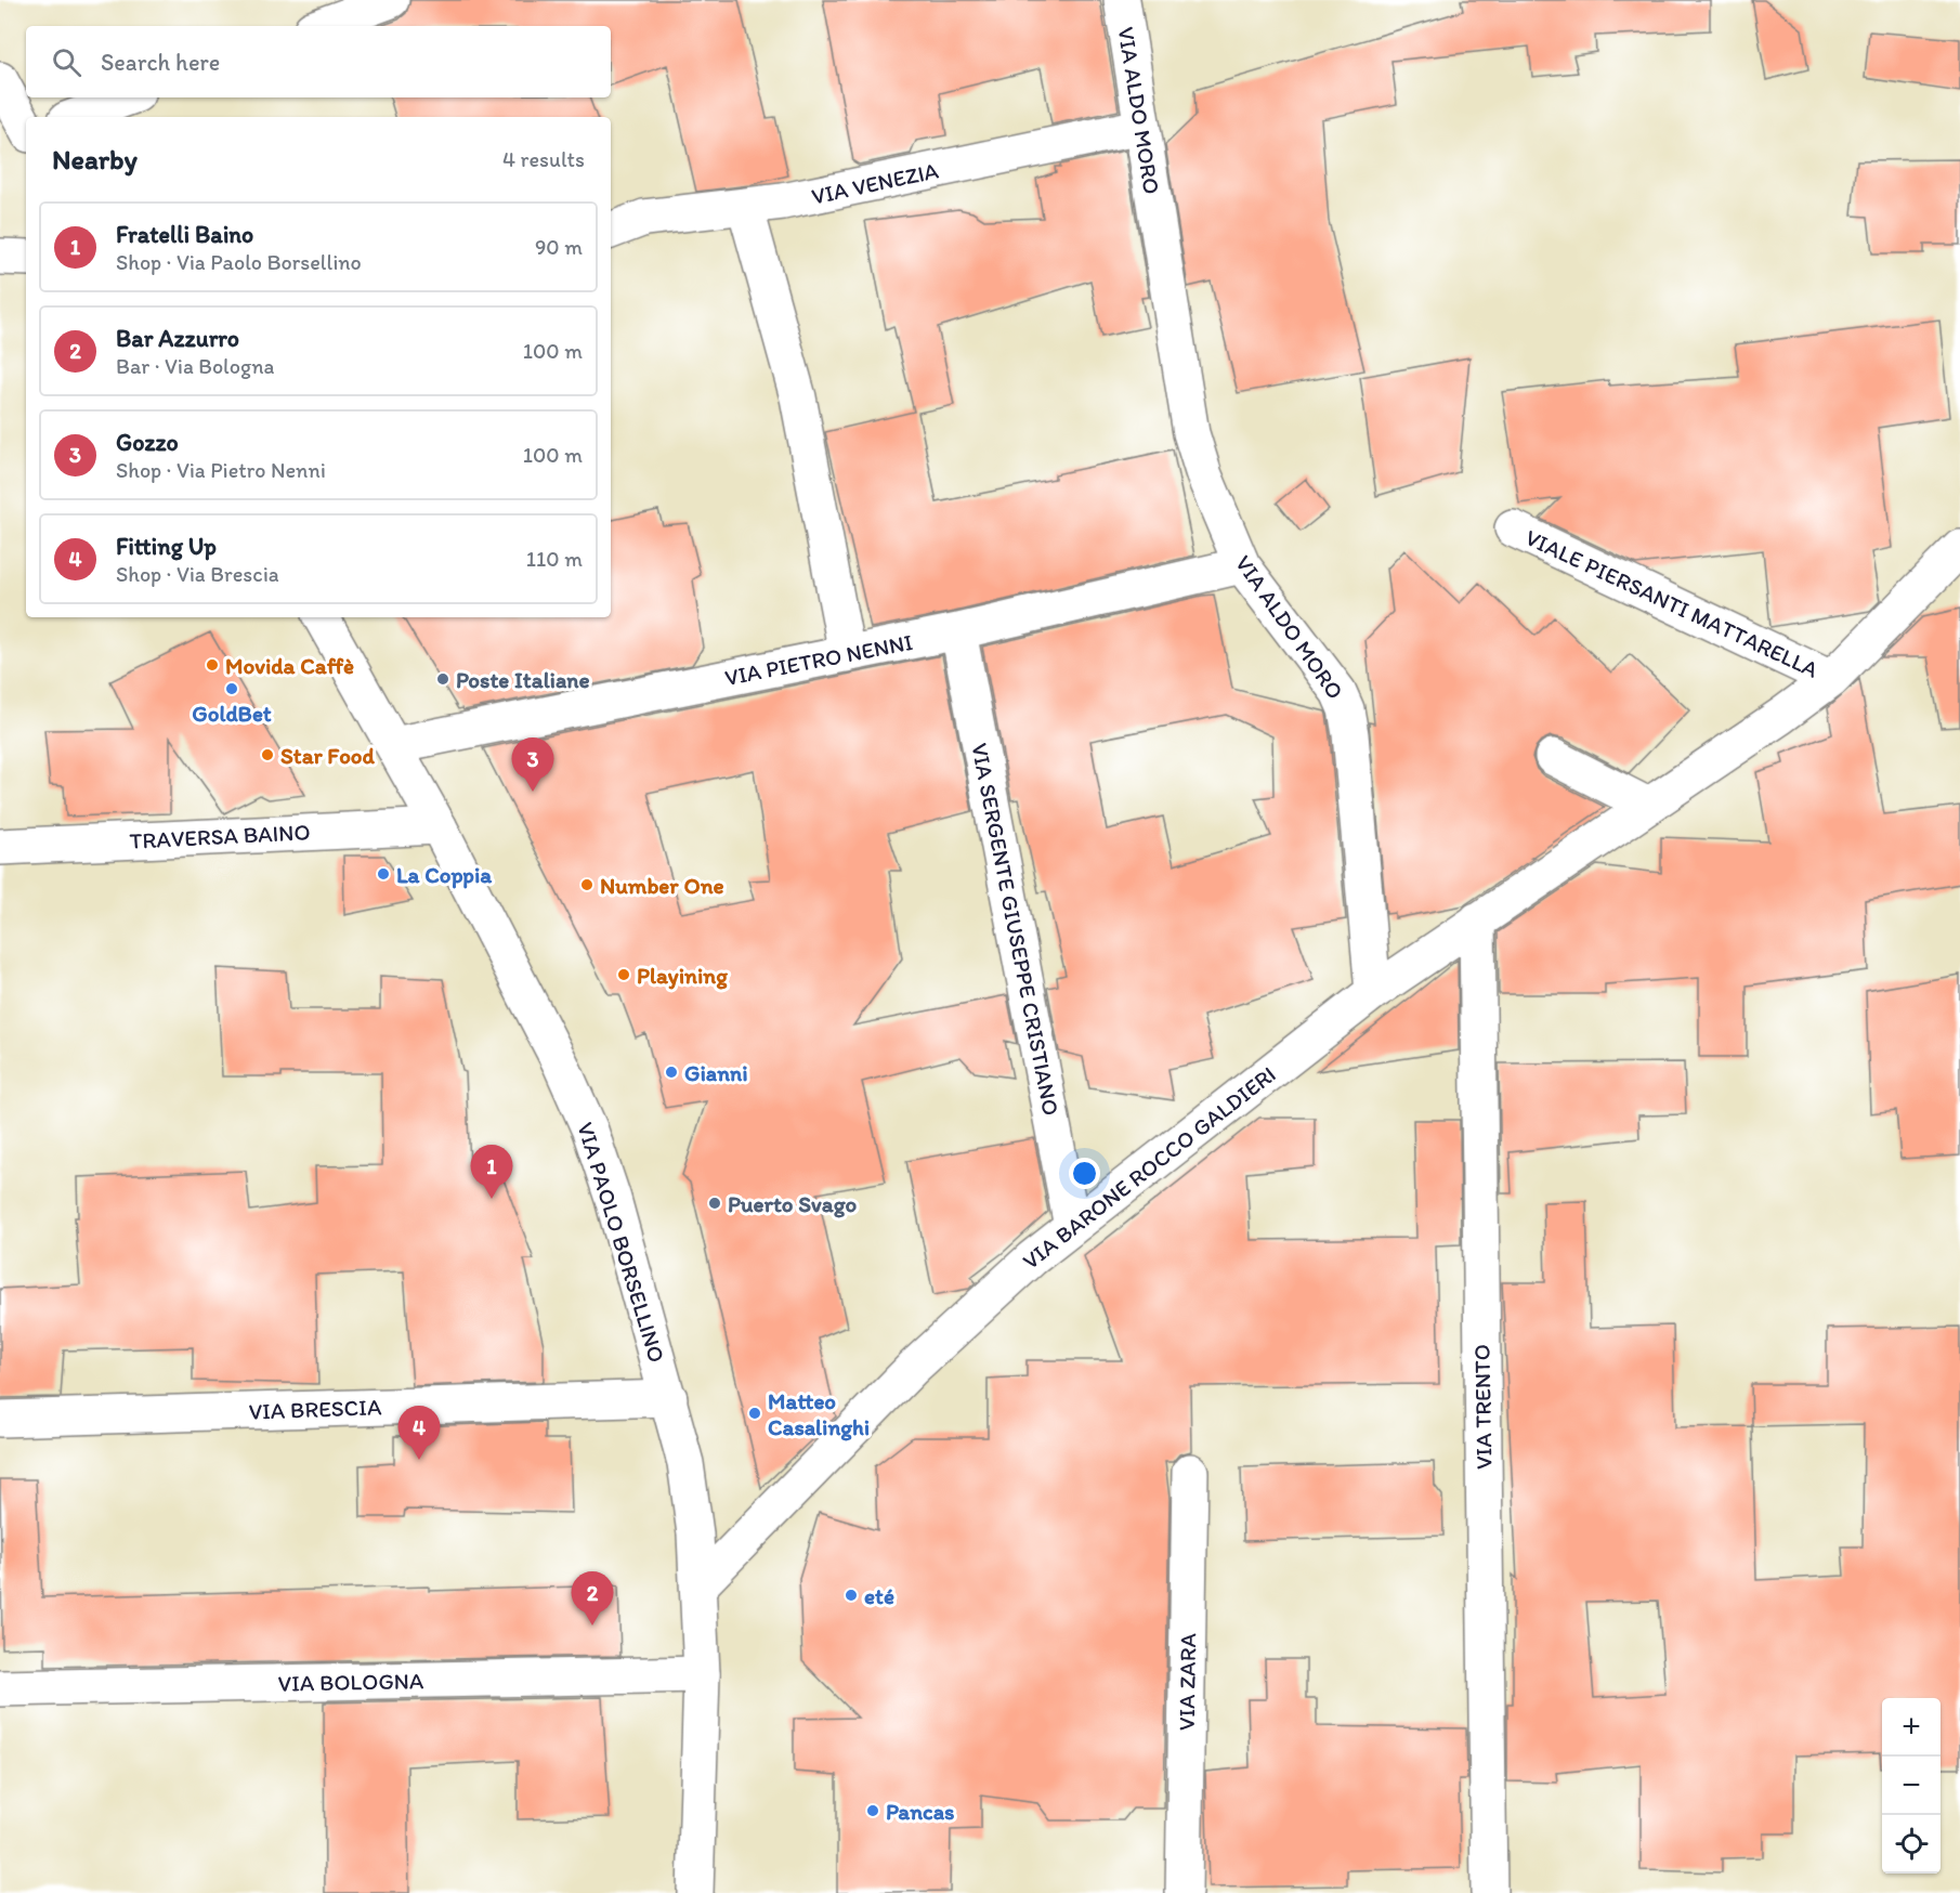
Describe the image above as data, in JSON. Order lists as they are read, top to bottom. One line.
{"streets":{"street":["VIA ALDO MORO","VIA VENEZIA","VIALE PIERSANTI MATTARELLA","VIA PIETRO NENNI","TRAVERSA BAINO","VIA SERGENTE GIUSEPPE CRISTIANO","VIA BARONE ROCCO GALDIERI","VIA PAOLO BORSELLINO","VIA TRENTO","VIA BRESCIA","VIA BOLOGNA","VIA ZARA"]},"crossings":[["VIA ALDO MORO","VIA VENEZIA"],["VIA ALDO MORO","VIA PIETRO NENNI"],["VIA ALDO MORO","VIA BARONE ROCCO GALDIERI"],["VIALE PIERSANTI MATTARELLA","VIA BARONE ROCCO GALDIERI"],["VIA PIETRO NENNI","VIA SERGENTE GIUSEPPE CRISTIANO"],["VIA PIETRO NENNI","VIA PAOLO BORSELLINO"],["TRAVERSA BAINO","VIA PAOLO BORSELLINO"],["VIA SERGENTE GIUSEPPE CRISTIANO","VIA BARONE ROCCO GALDIERI"],["VIA BARONE ROCCO GALDIERI","VIA PAOLO BORSELLINO"],["VIA BARONE ROCCO GALDIERI","VIA TRENTO"],["VIA PAOLO BORSELLINO","VIA BRESCIA"],["VIA PAOLO BORSELLINO","VIA BOLOGNA"]],"places":["Movida Caffè","Poste Italiane","GoldBet","Star Food","La Coppia","Number One","Playining","Gianni","Puerto Svago","Matteo Casalinghi","eté","Pancas"],"page":{"search":"Search here","heading":["Nearby","4 results"],"list":[{"mark":"1","name":"Fratelli Baino","note":"Shop · Via Paolo Borsellino","value":"90 m"},{"mark":"2","name":"Bar Azzurro","note":"Bar · Via Bologna","value":"100 m"},{"mark":"3","name":"Gozzo","note":"Shop · Via Pietro Nenni","value":"100 m"},{"mark":"4","name":"Fitting Up","note":"Shop · Via Brescia","value":"110 m"}],"pins":["3","1","4","2"],"map_buttons":["+","−"]}}
